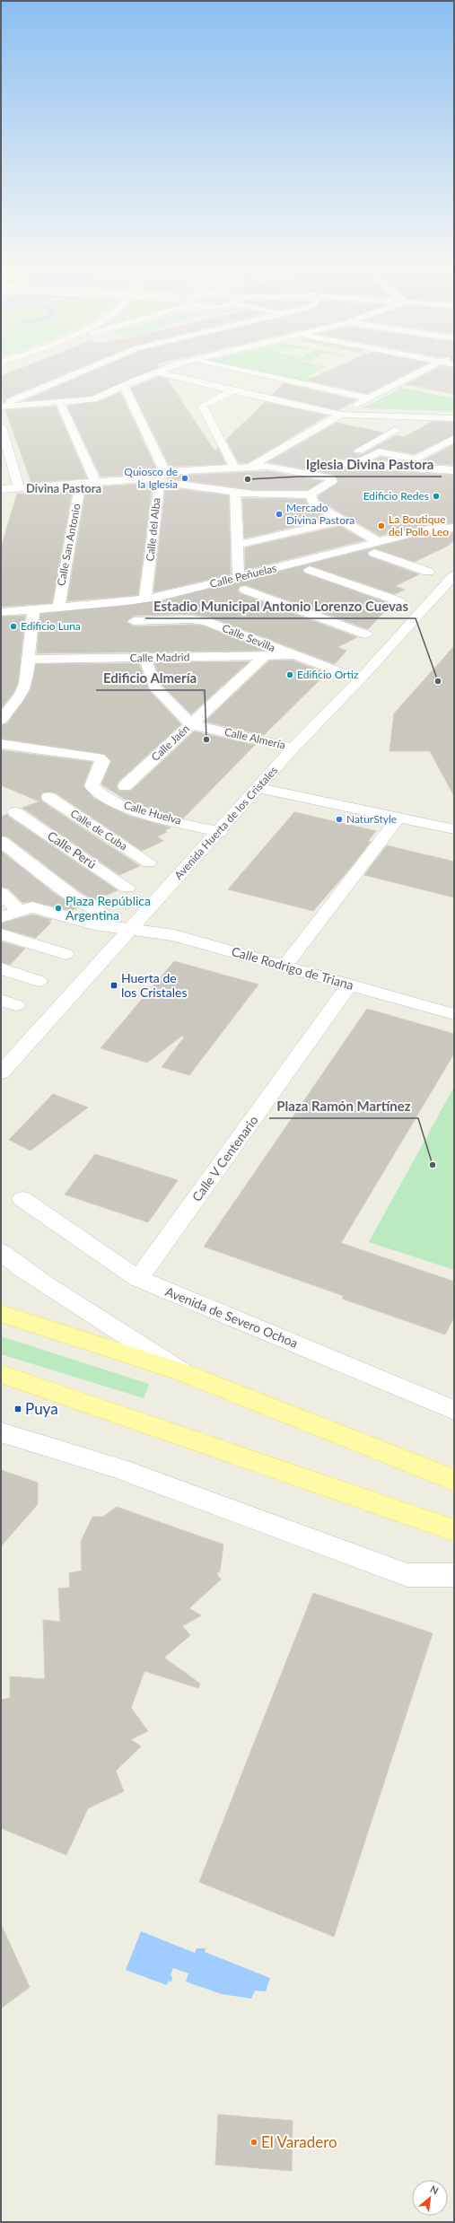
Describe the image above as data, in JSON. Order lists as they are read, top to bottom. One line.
{"streets":{"street":["Calle del Alba","Calle San Antonio","Calle Peñuelas","Calle Sevilla","Calle Madrid","Calle Almería","Calle Jaén","Calle Huelva","Avenida Huerta de los Cristales","Calle de Cuba","Calle Perú","Calle Rodrigo de Triana","Calle V Centenario","Avenida de Severo Ochoa"]},"crossings":[["Calle del Alba","Calle Peñuelas"],["Calle San Antonio","Calle Peñuelas"],["Calle Sevilla","Calle Madrid"],["Calle Sevilla","Avenida Huerta de los Cristales"],["Calle Madrid","Calle Jaén"],["Calle Almería","Calle Jaén"],["Calle Almería","Avenida Huerta de los Cristales"],["Calle Huelva","Avenida Huerta de los Cristales"],["Avenida Huerta de los Cristales","Calle Rodrigo de Triana"],["Calle Rodrigo de Triana","Calle V Centenario"],["Calle V Centenario","Avenida de Severo Ochoa"]],"districts":["Divina Pastora"],"places":{"other":["Quiosco de la Iglesia","Iglesia Divina Pastora","Edificio Redes","Mercado Divina Pastora","La Boutique del Pollo Leo","Edificio Luna","Edificio Ortiz","Estadio Municipal Antonio Lorenzo Cuevas","Edificio Almería","NaturStyle","Plaza República Argentina","Plaza Ramón Martínez","El Varadero"],"transit":["Huerta de los Cristales","Puya"]},"north":"top right"}
